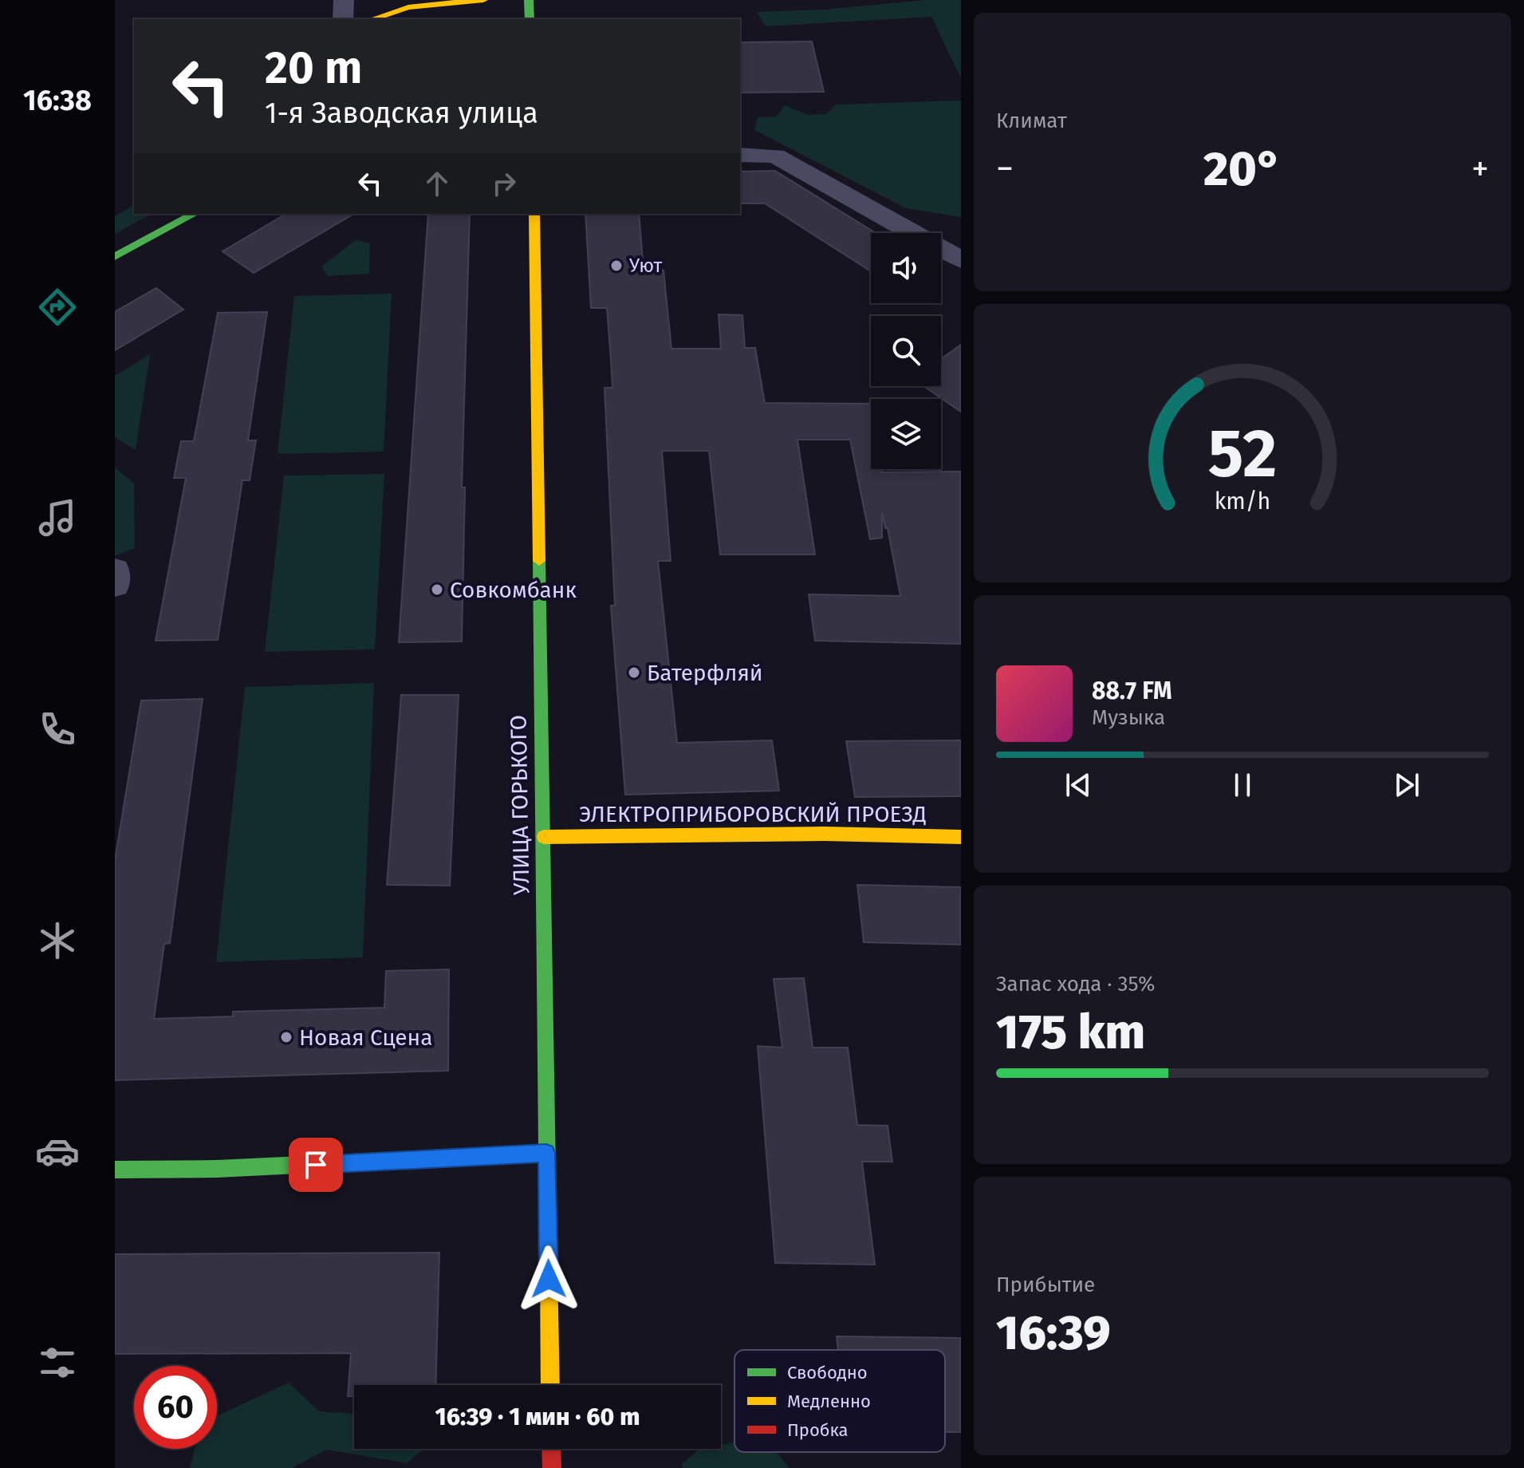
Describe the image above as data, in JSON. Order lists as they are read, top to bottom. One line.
{"streets":{"main road":["УЛИЦА ГОРЬКОГО","ЭЛЕКТРОПРИБОРОВСКИЙ ПРОЕЗД"]},"crossings":[["УЛИЦА ГОРЬКОГО","ЭЛЕКТРОПРИБОРОВСКИЙ ПРОЕЗД"]],"places":["Уют","Совкомбанк","Батерфляй","Новая Сцена"],"legend":["Свободно","Медленно","Пробка"],"page":{"tabs":"16:38","tile":["Климат",["Запас хода · 35%","175 km"],["Прибытие","16:39"]],"turn":["20 m","1-я Заводская улица"],"heat":["−","20°","+"],"song":["88.7 FM","Музыка"],"limit":"60","trip":"16:39 · 1 мин · 60 m","gauge":["52","km/h"]}}
